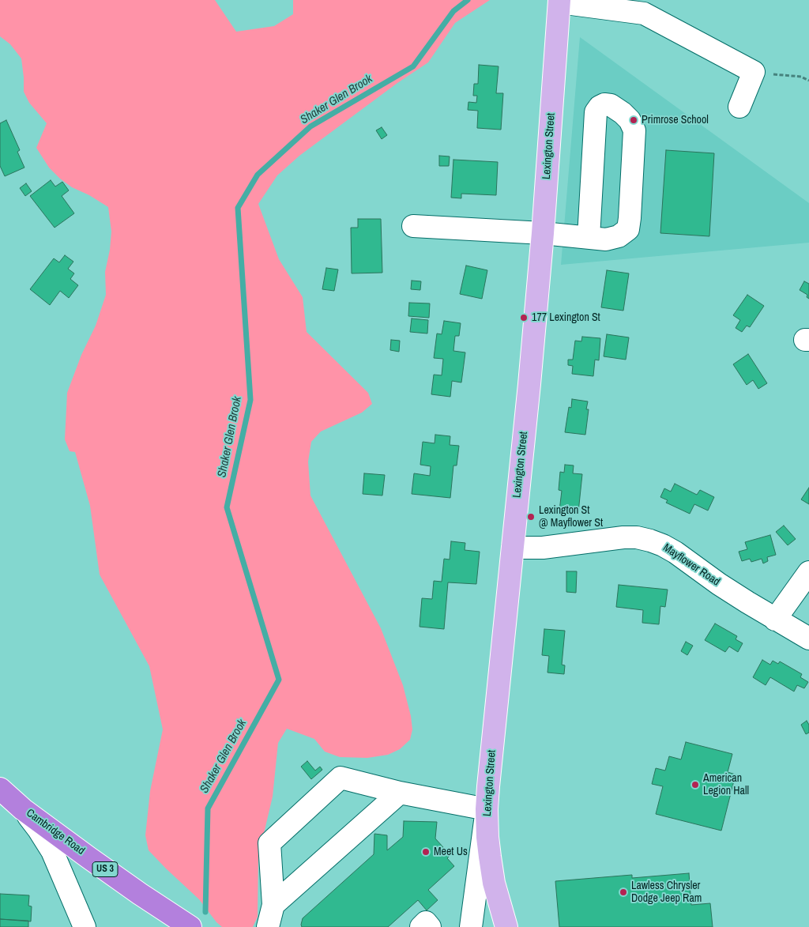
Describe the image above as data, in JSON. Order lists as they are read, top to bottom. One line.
{"streets":{"highway":["Cambridge Road","US 3"],"main road":["Lexington Street"],"street":["Mayflower Road"]},"crossings":[["Lexington Street","Mayflower Road"]],"water":["Shaker Glen Brook"],"places":["Primrose School","177 Lexington St","Lexington St @ Mayflower St","American Legion Hall","Meet Us","Lawless Chrysler Dodge Jeep Ram"]}
